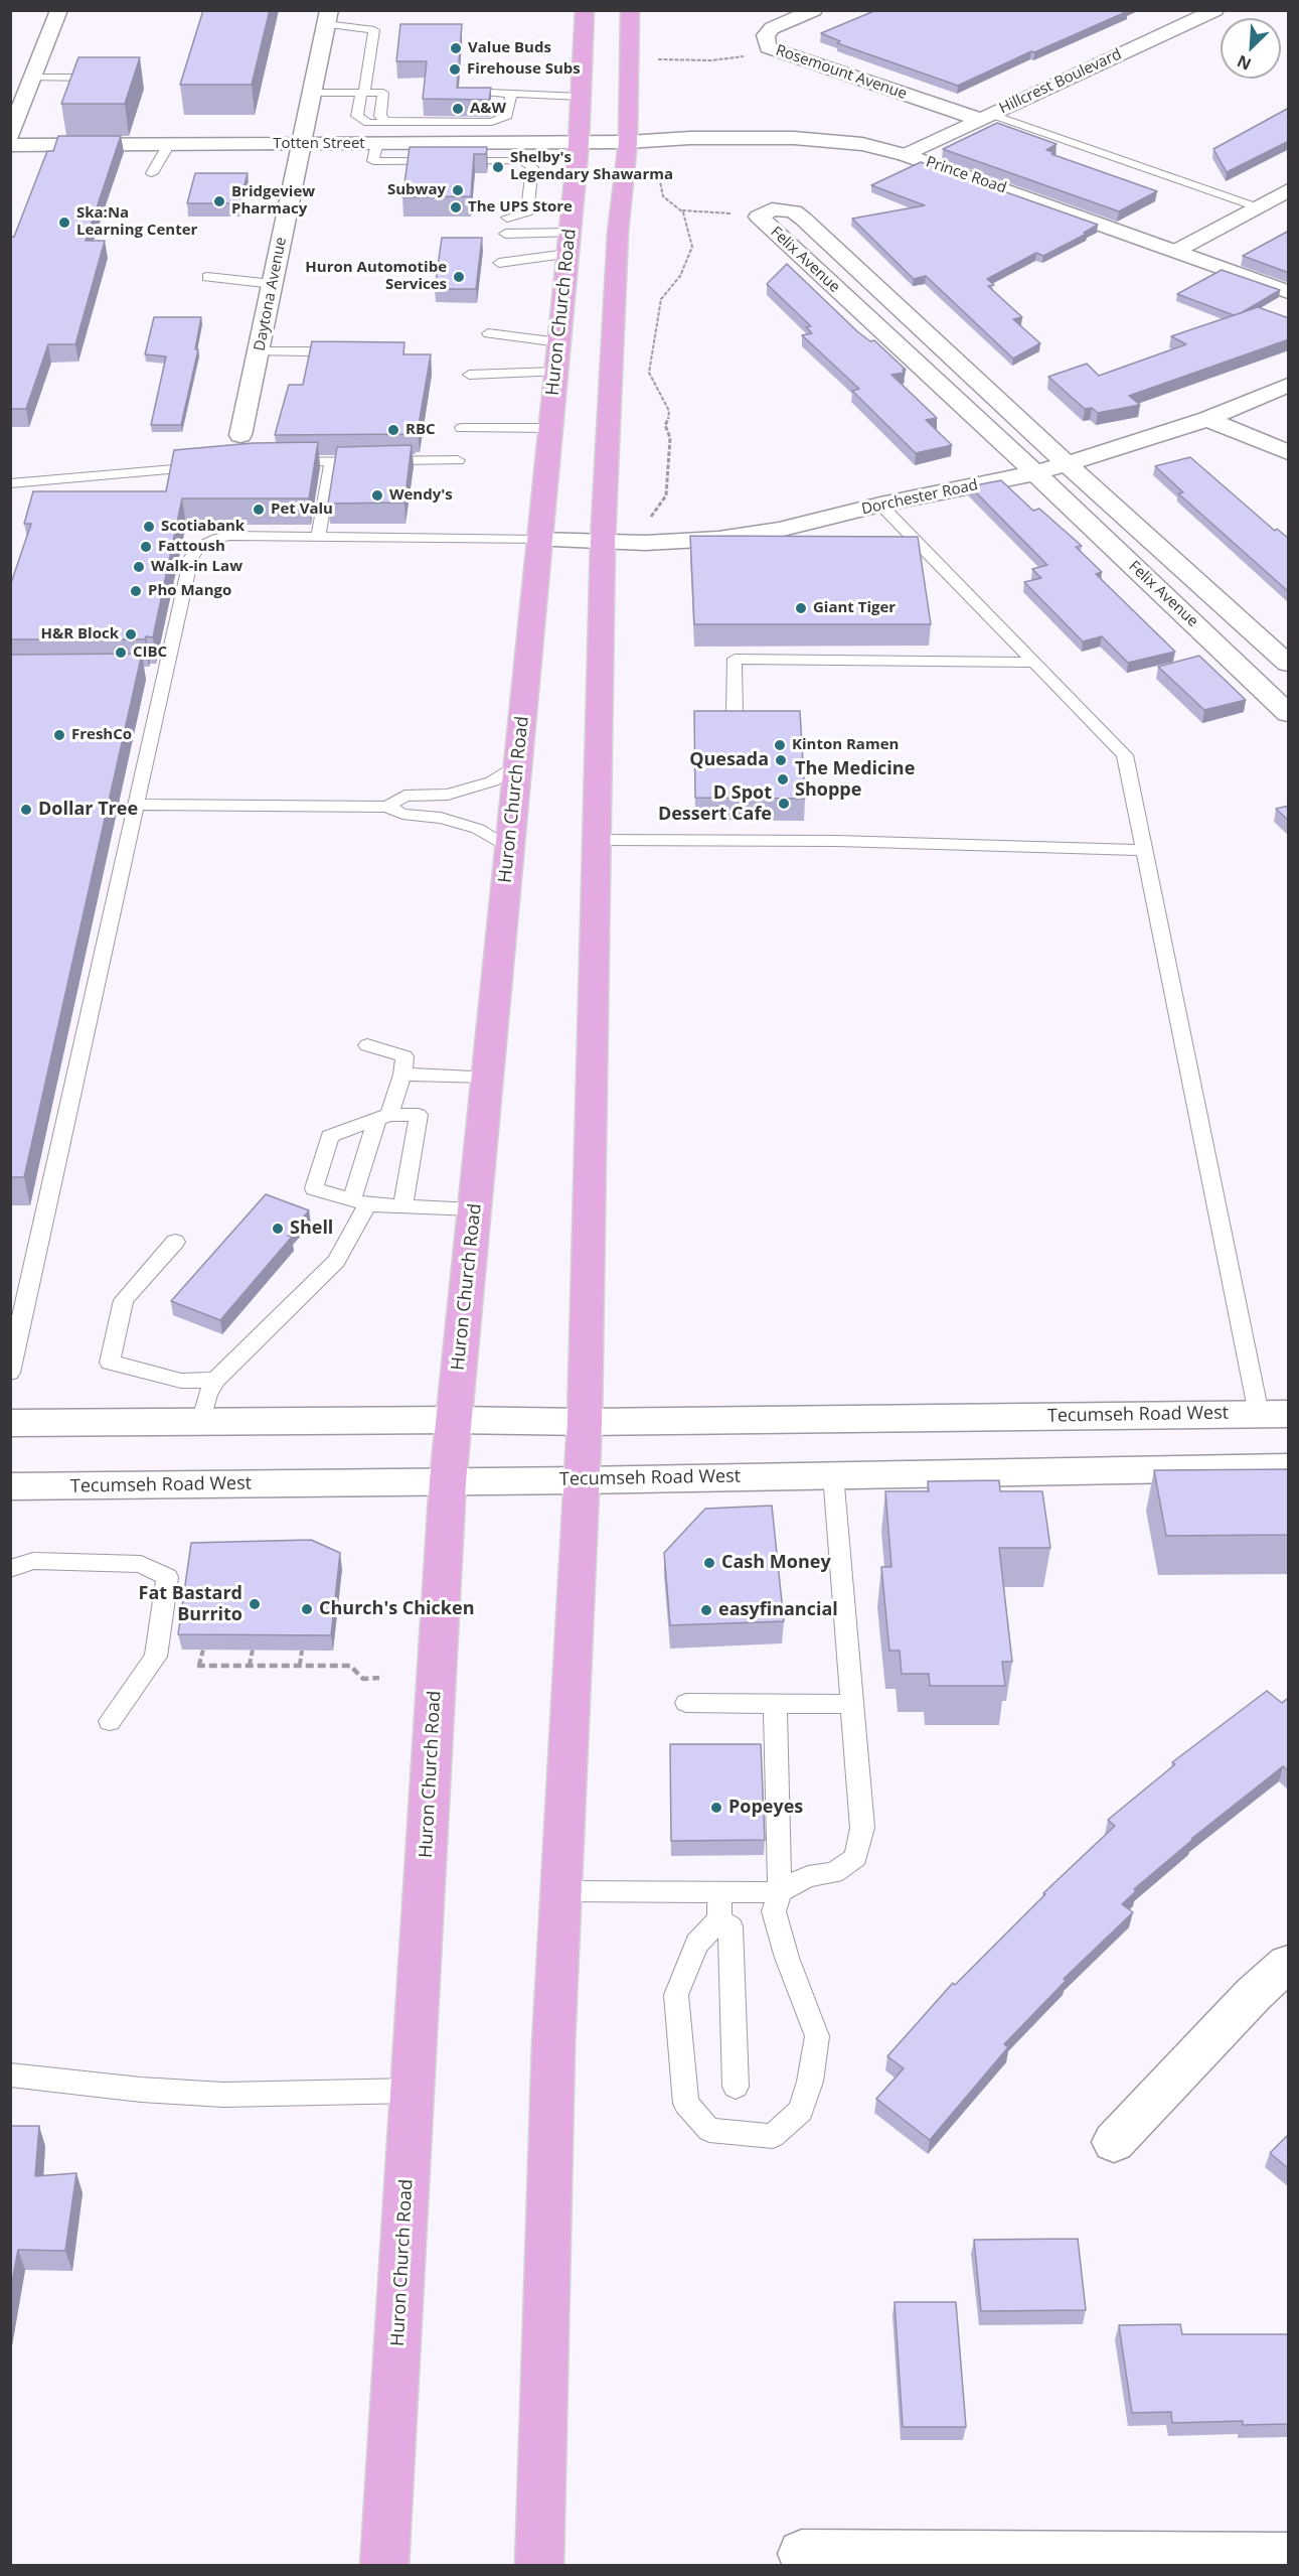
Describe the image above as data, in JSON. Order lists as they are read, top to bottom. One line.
{"streets":{"highway":["Huron Church Road"],"street":["Rosemount Avenue","Hillcrest Boulevard","Totten Street","Prince Road","Felix Avenue","Daytona Avenue","Dorchester Road","Tecumseh Road West"]},"crossings":[["Rosemount Avenue","Hillcrest Boulevard"],["Hillcrest Boulevard","Prince Road"],["Totten Street","Prince Road"],["Totten Street","Daytona Avenue"],["Totten Street","Huron Church Road"],["Felix Avenue","Dorchester Road"],["Huron Church Road","Dorchester Road"],["Huron Church Road","Tecumseh Road West"]],"places":["Value Buds","Firehouse Subs","A&W","Shelby's Legendary Shawarma","Subway","Bridgeview Pharmacy","The UPS Store","Ska:Na Learning Center","Huron Automotibe Services","RBC","Wendy's","Pet Valu","Scotiabank","Fattoush","Walk-in Law","Pho Mango","Giant Tiger","H&R Block","CIBC","FreshCo","Kinton Ramen","Quesada","The Medicine Shoppe","D Spot Dessert Cafe","Dollar Tree","Shell","Cash Money","Fat Bastard Burrito","Church's Chicken","easyfinancial","Popeyes"],"north":"bottom left"}
